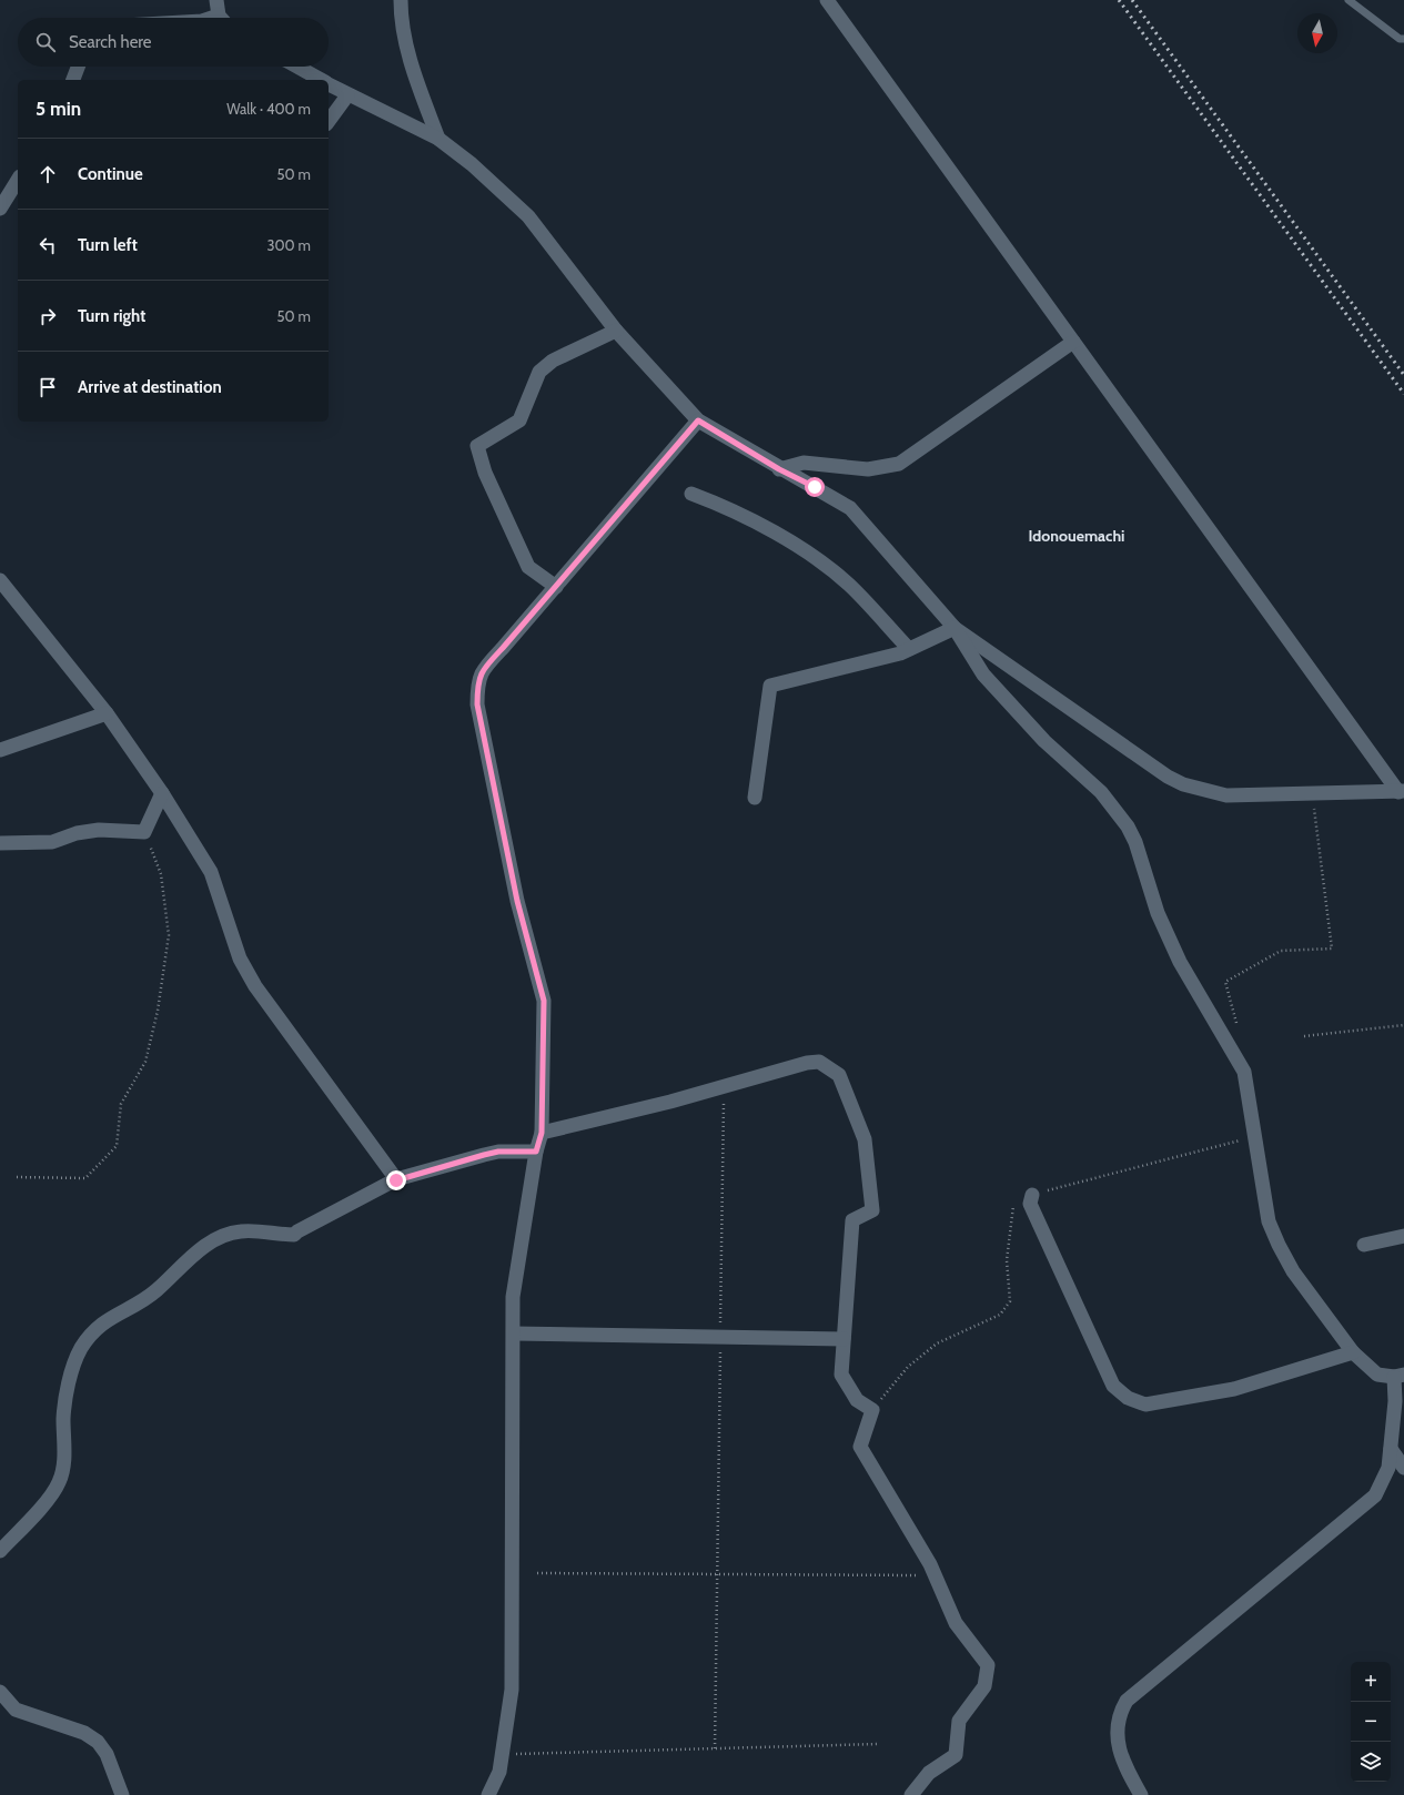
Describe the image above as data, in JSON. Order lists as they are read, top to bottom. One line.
{"districts":["Idonouemachi"],"north":"bottom","page":{"search":"Search here","heading":["5 min","Walk · 400 m"],"list":[["Continue","50 m"],["Turn left","300 m"],["Turn right","50 m"],"Arrive at destination"],"map_buttons":["+","−"]}}
